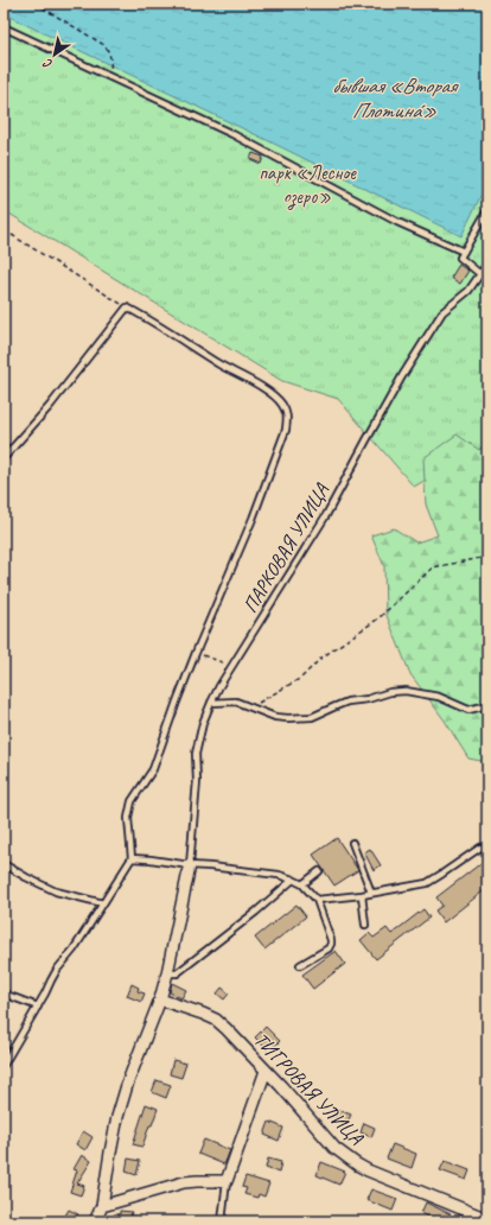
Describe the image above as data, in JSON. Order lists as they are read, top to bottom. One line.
{"streets":{"street":["ТИГРОВАЯ УЛИЦА"],"lane":["ПАРКОВАЯ УЛИЦА"]},"water":["бывшая «Вторая Плотинá»"],"parks":["парк «Лесное озеро»"],"north":"bottom left"}
